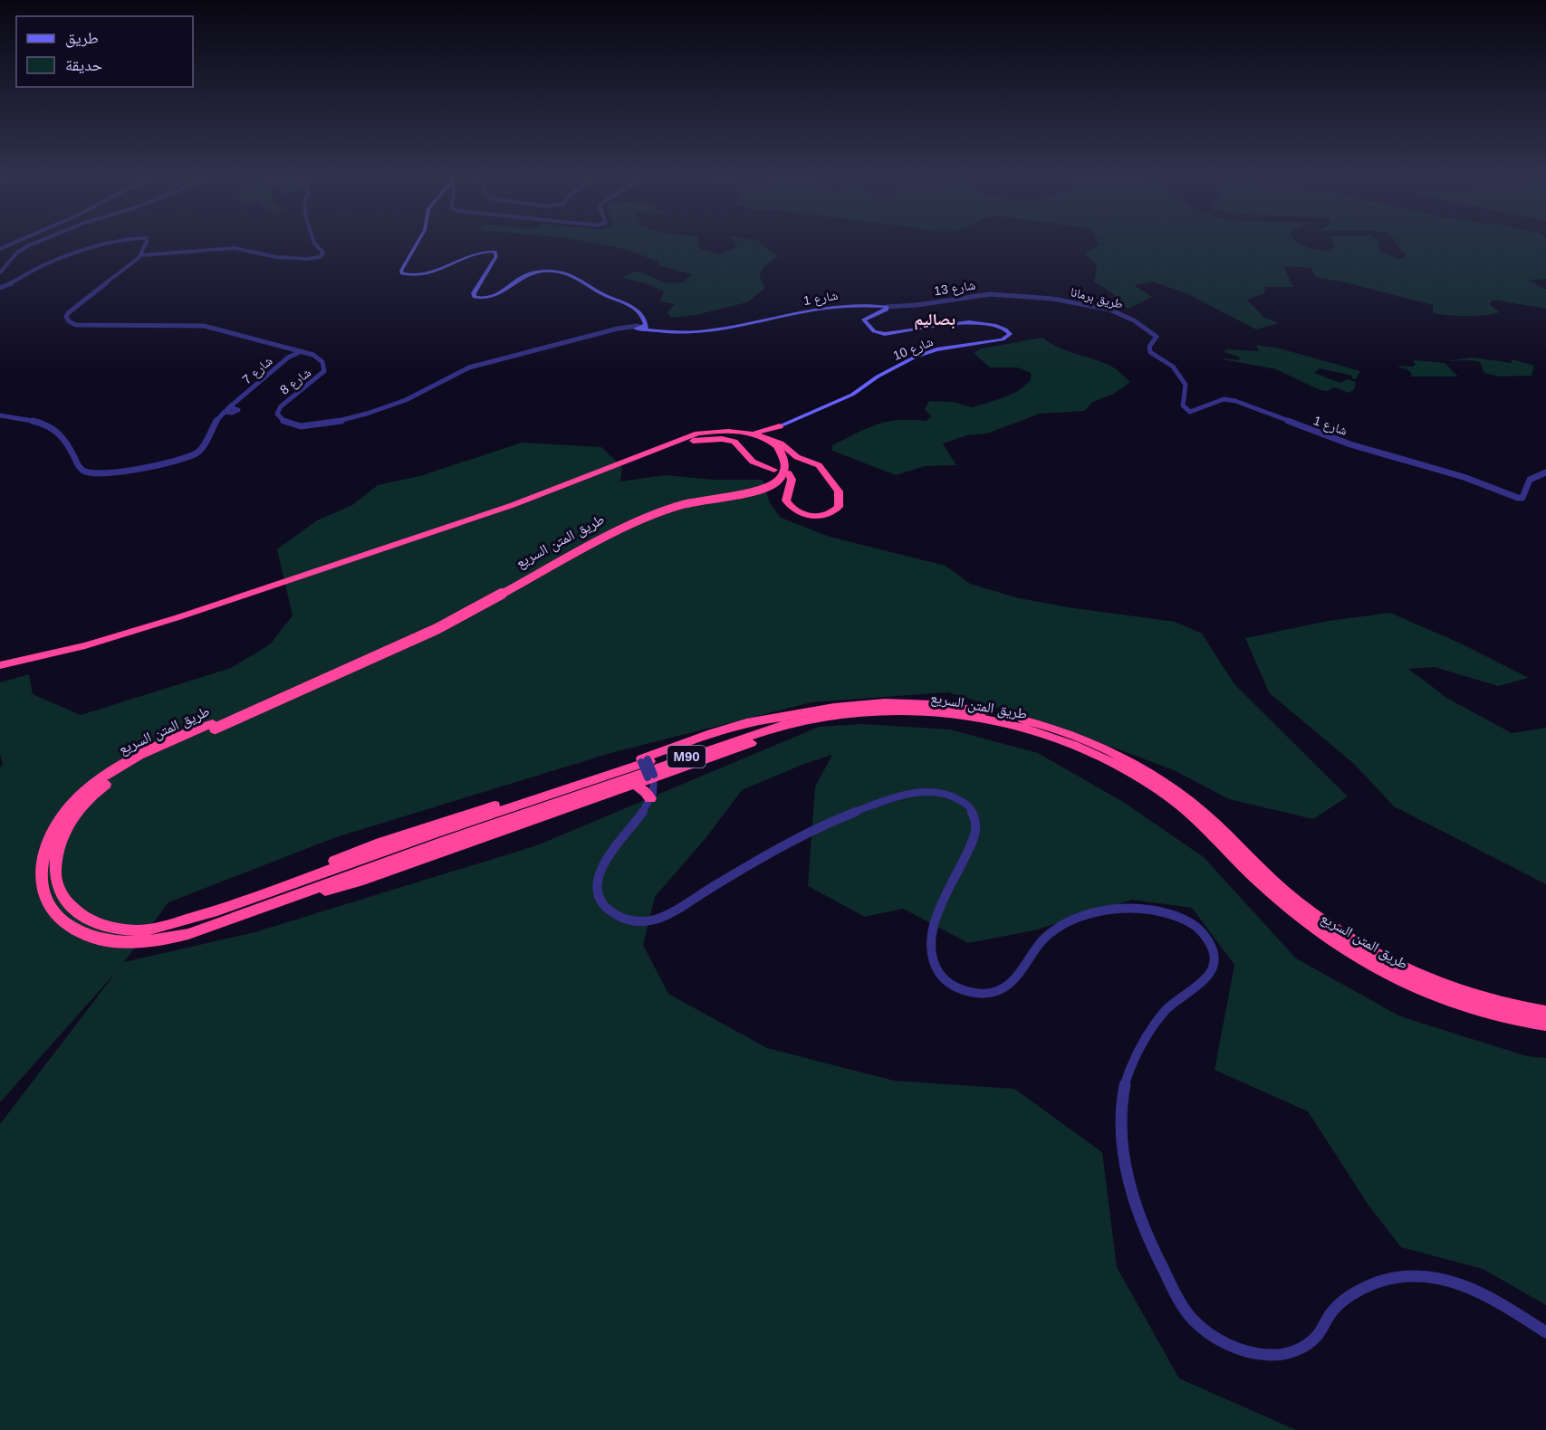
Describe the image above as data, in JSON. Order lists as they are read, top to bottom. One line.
{"streets":{"highway":["طريق المتن السريع","M90"],"main road":["شارع 1","شارع 10"],"street":["شارع 13","طريق برمانا","شارع 7","شارع 8"]},"crossings":[["شارع 13","شارع 1"],["شارع 13","طريق برمانا"],["شارع 13","شارع 10"],["شارع 1","طريق برمانا"],["شارع 1","شارع 10"],["شارع 1","شارع 8"]],"districts":["بصاليم"],"legend":["طريق","حديقة"]}
